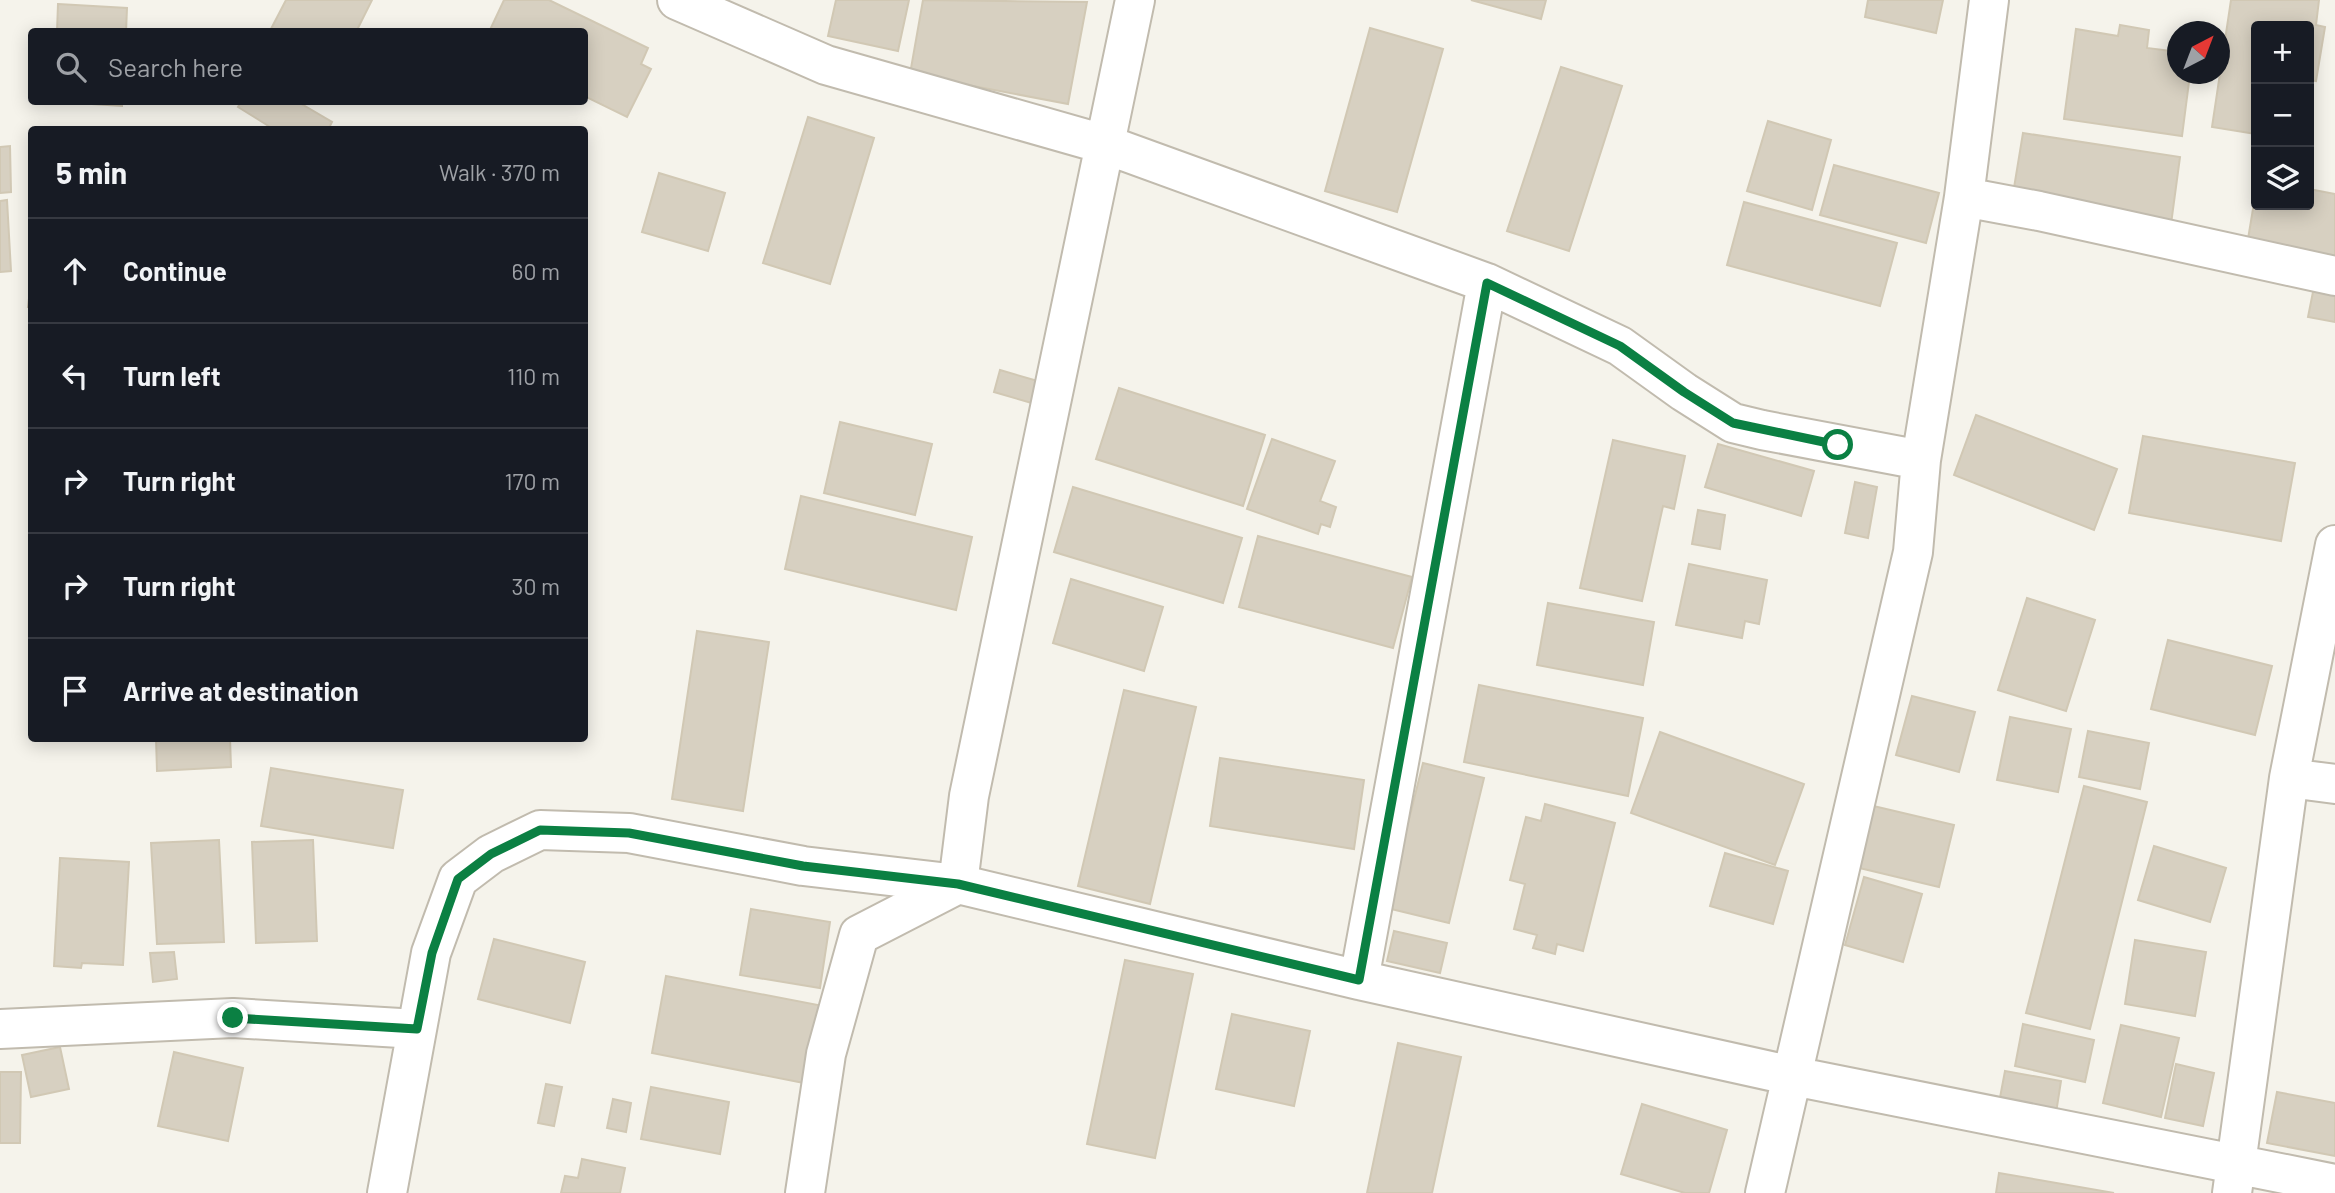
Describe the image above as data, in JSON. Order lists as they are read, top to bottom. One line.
{"north":"top right","page":{"map_buttons":["+","−"],"search":"Search here","heading":["5 min","Walk · 370 m"],"list":[["Continue","60 m"],["Turn left","110 m"],["Turn right","170 m"],["Turn right","30 m"],"Arrive at destination"]}}
